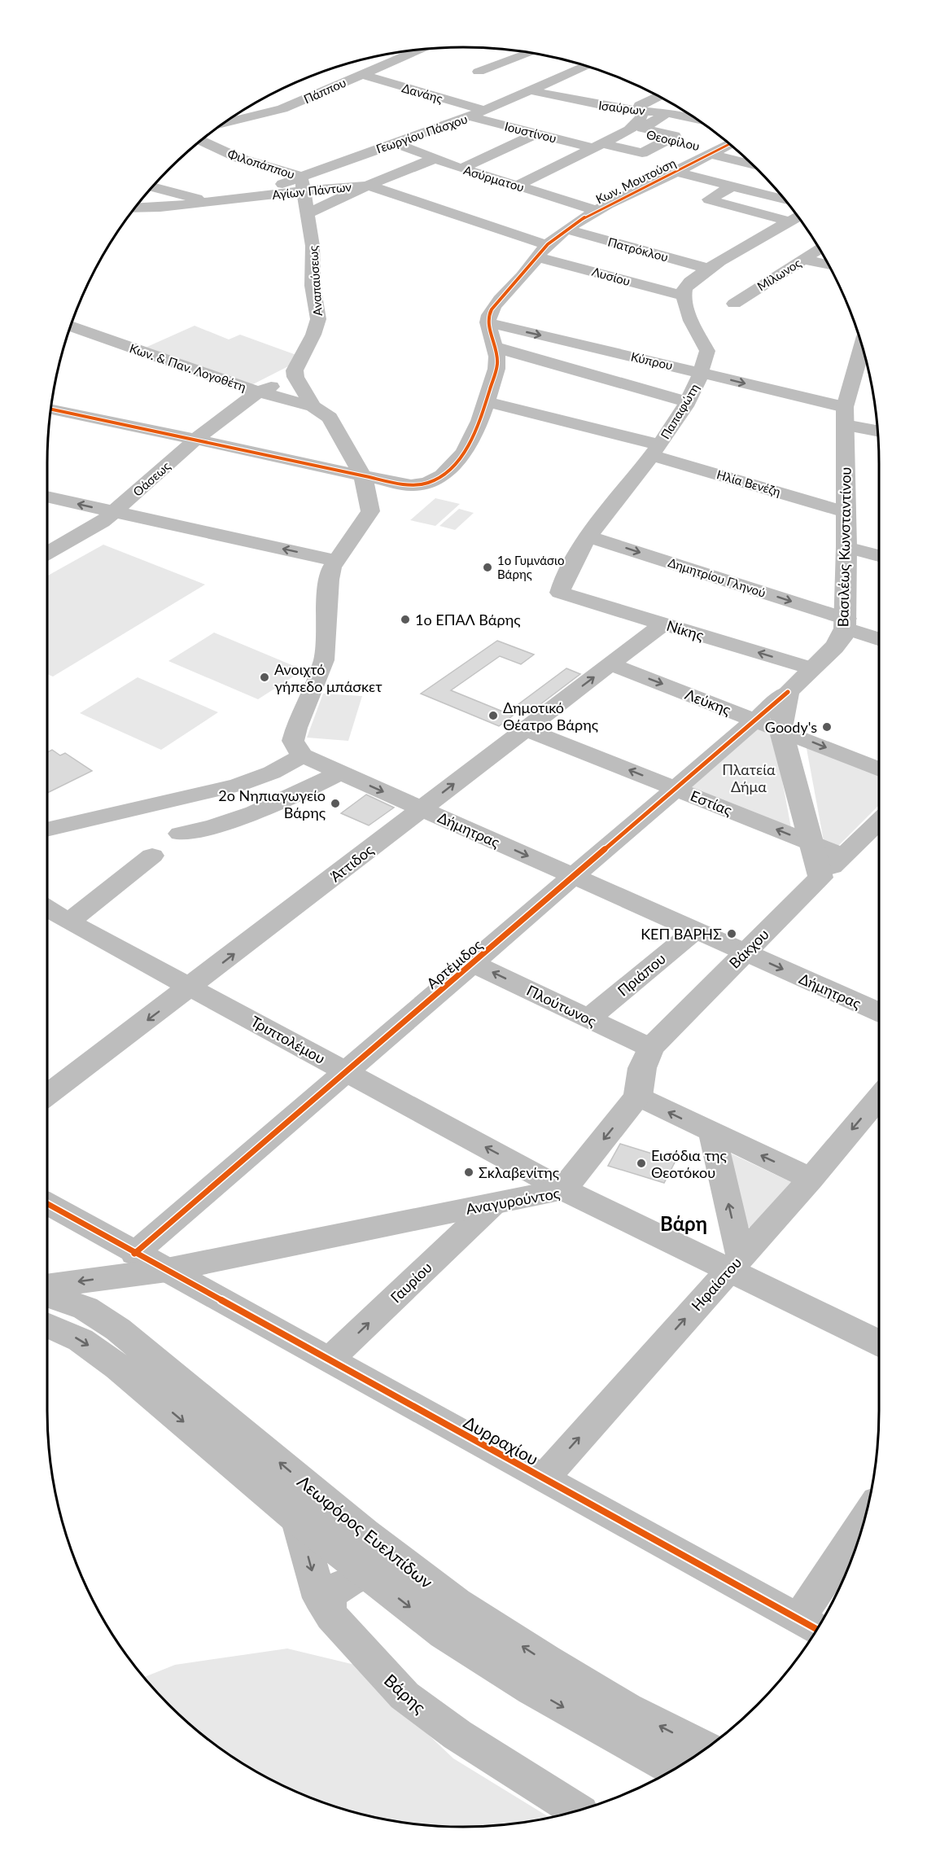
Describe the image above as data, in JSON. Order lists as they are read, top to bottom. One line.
{"streets":{"main road":["Βασιλέως Κωνσταντίνου","Βάκχου","Αναγυρούντος","Λεωφόρος Ευελπίδων"],"street":["Πάππου","Δανάης","Ισαύρων","Ιουστίνου","Γεωργίου Πάσχου","Θεοφίλου","Φιλοπάππου","Ασύρματου","Κων. Μουτούση","Αγίων Πάντων","Πατρόκλου","Μίλωνος","Λυσίου","Αναπαύσεως","Κύπρου","Κων. & Παν. Λογοθέτη","Παπαφώτη","Οάσεως","Ηλία Βενέζη","Δημητρίου Γληνού","Νίκης","Λεύκης","Εστίας","Δήμητρας","Άττιδος","Αρτέμιδος","Πριάπου","Πλούτωνος","Τριπτολέμου","Γαυρίου","Ηφαίστου","Δυρραχίου","Βάρης"]},"crossings":[["Πάππου","Δανάης"],["Δανάης","Γεωργίου Πάσχου"],["Ισαύρων","Γεωργίου Πάσχου"],["Ιουστίνου","Γεωργίου Πάσχου"],["Ιουστίνου","Θεοφίλου"],["Γεωργίου Πάσχου","Φιλοπάππου"],["Γεωργίου Πάσχου","Ασύρματου"],["Γεωργίου Πάσχου","Αγίων Πάντων"],["Γεωργίου Πάσχου","Αναπαύσεως"],["Θεοφίλου","Κων. Μουτούση"],["Φιλοπάππου","Αγίων Πάντων"],["Φιλοπάππου","Αναπαύσεως"],["Ασύρματου","Κων. Μουτούση"],["Κων. Μουτούση","Αγίων Πάντων"],["Κων. Μουτούση","Πατρόκλου"],["Κων. Μουτούση","Λυσίου"],["Κων. Μουτούση","Κύπρου"],["Αγίων Πάντων","Λυσίου"],["Αγίων Πάντων","Αναπαύσεως"],["Λυσίου","Παπαφώτη"],["Αναπαύσεως","Οάσεως"],["Κύπρου","Παπαφώτη"],["Κύπρου","Βασιλέως Κωνσταντίνου"],["Κων. & Παν. Λογοθέτη","Οάσεως"],["Παπαφώτη","Ηλία Βενέζη"],["Παπαφώτη","Δημητρίου Γληνού"],["Παπαφώτη","Νίκης"],["Ηλία Βενέζη","Βασιλέως Κωνσταντίνου"],["Βασιλέως Κωνσταντίνου","Δημητρίου Γληνού"],["Βασιλέως Κωνσταντίνου","Νίκης"],["Βασιλέως Κωνσταντίνου","Αρτέμιδος"],["Νίκης","Άττιδος"],["Λεύκης","Άττιδος"],["Λεύκης","Αρτέμιδος"],["Εστίας","Άττιδος"],["Εστίας","Βάκχου"],["Εστίας","Αρτέμιδος"],["Δήμητρας","Άττιδος"],["Δήμητρας","Βάκχου"],["Δήμητρας","Αρτέμιδος"],["Δήμητρας","Πριάπου"],["Άττιδος","Τριπτολέμου"],["Βάκχου","Πλούτωνος"],["Αρτέμιδος","Πλούτωνος"],["Αρτέμιδος","Τριπτολέμου"],["Αρτέμιδος","Δυρραχίου"],["Πριάπου","Πλούτωνος"],["Τριπτολέμου","Αναγυρούντος"],["Αναγυρούντος","Γαυρίου"],["Αναγυρούντος","Ηφαίστου"],["Αναγυρούντος","Δυρραχίου"],["Αναγυρούντος","Λεωφόρος Ευελπίδων"],["Γαυρίου","Δυρραχίου"],["Ηφαίστου","Δυρραχίου"],["Λεωφόρος Ευελπίδων","Βάρης"]],"one_way":["Δημητρίου Γληνού","Νίκης","Λεύκης","Εστίας","Πλούτωνος","Τριπτολέμου","Γαυρίου"],"districts":["Βάρη"],"parks":["Πλατεία Δήμα"],"places":["1ο Γυμνάσιο Βάρης","1ο ΕΠΑΛ Βάρης","Ανοιχτό γήπεδο μπάσκετ","Δημοτικό Θέατρο Βάρης","Goody's","2ο Νηπιαγωγείο Βάρης","ΚΕΠ ΒΑΡΗΣ","Εισόδια της Θεοτόκου","Σκλαβενίτης"]}
